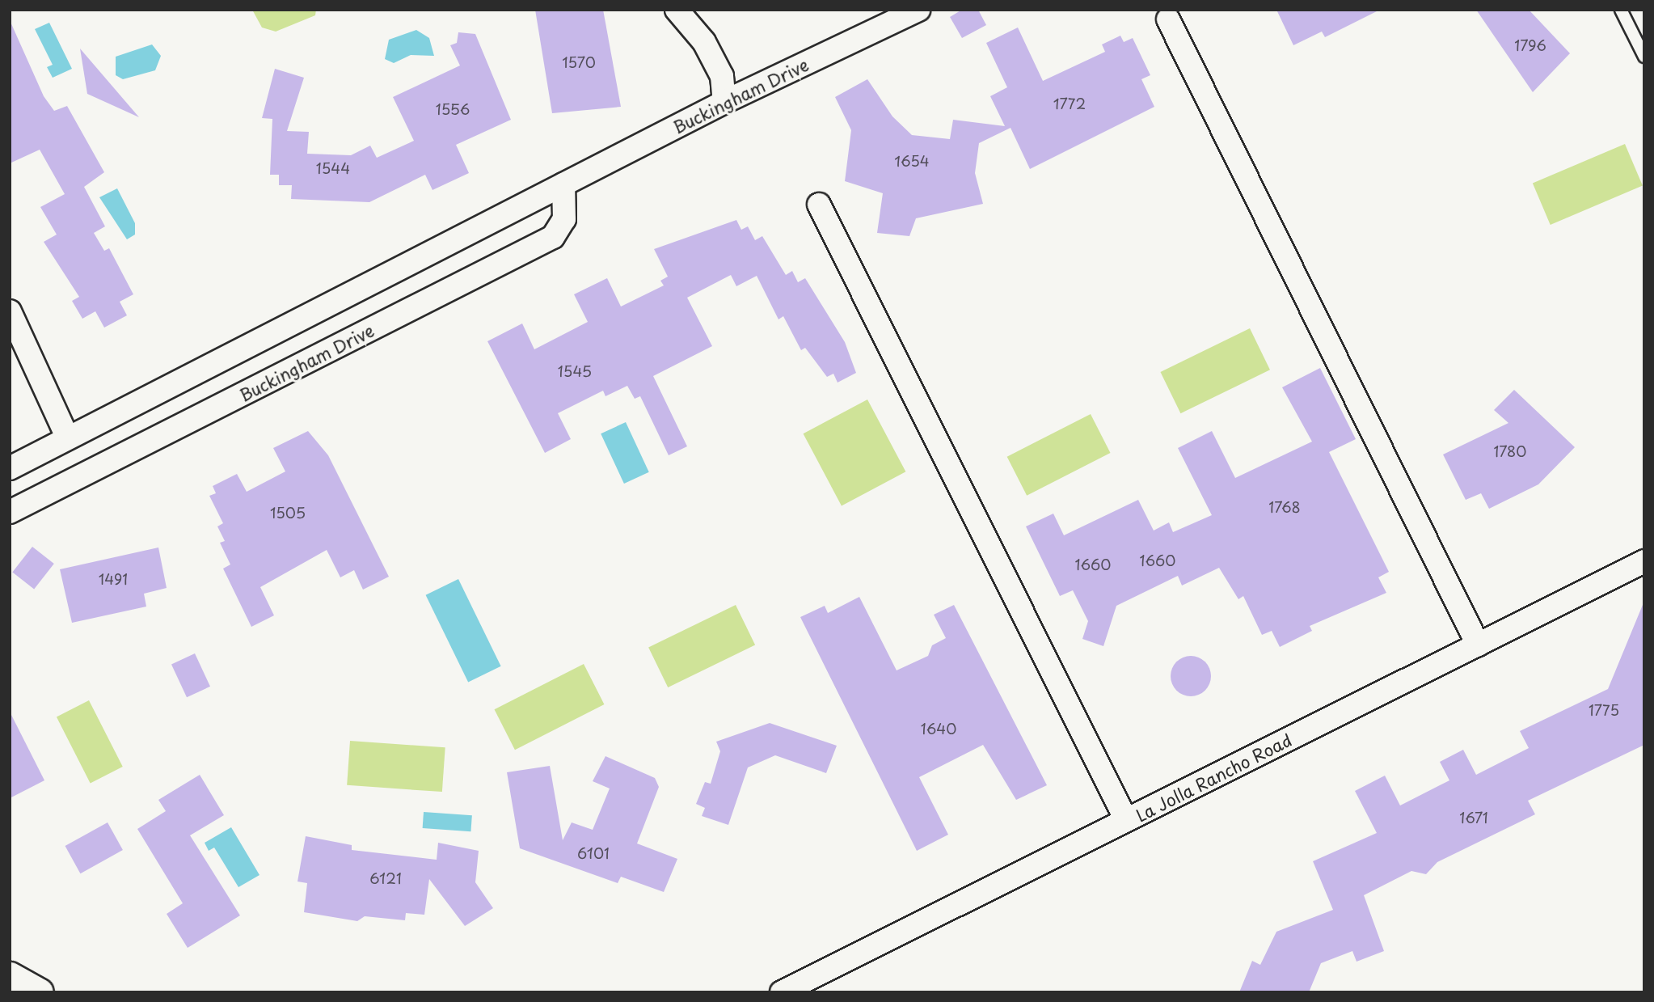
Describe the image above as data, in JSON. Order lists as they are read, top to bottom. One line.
{"streets":{"street":["Buckingham Drive","La Jolla Rancho Road"]},"house_numbers":["1796","1570","1772","1556","1654","1544","1545","1780","1768","1505","1660","1660","1491","1775","1640","1671","6101","6121"]}
